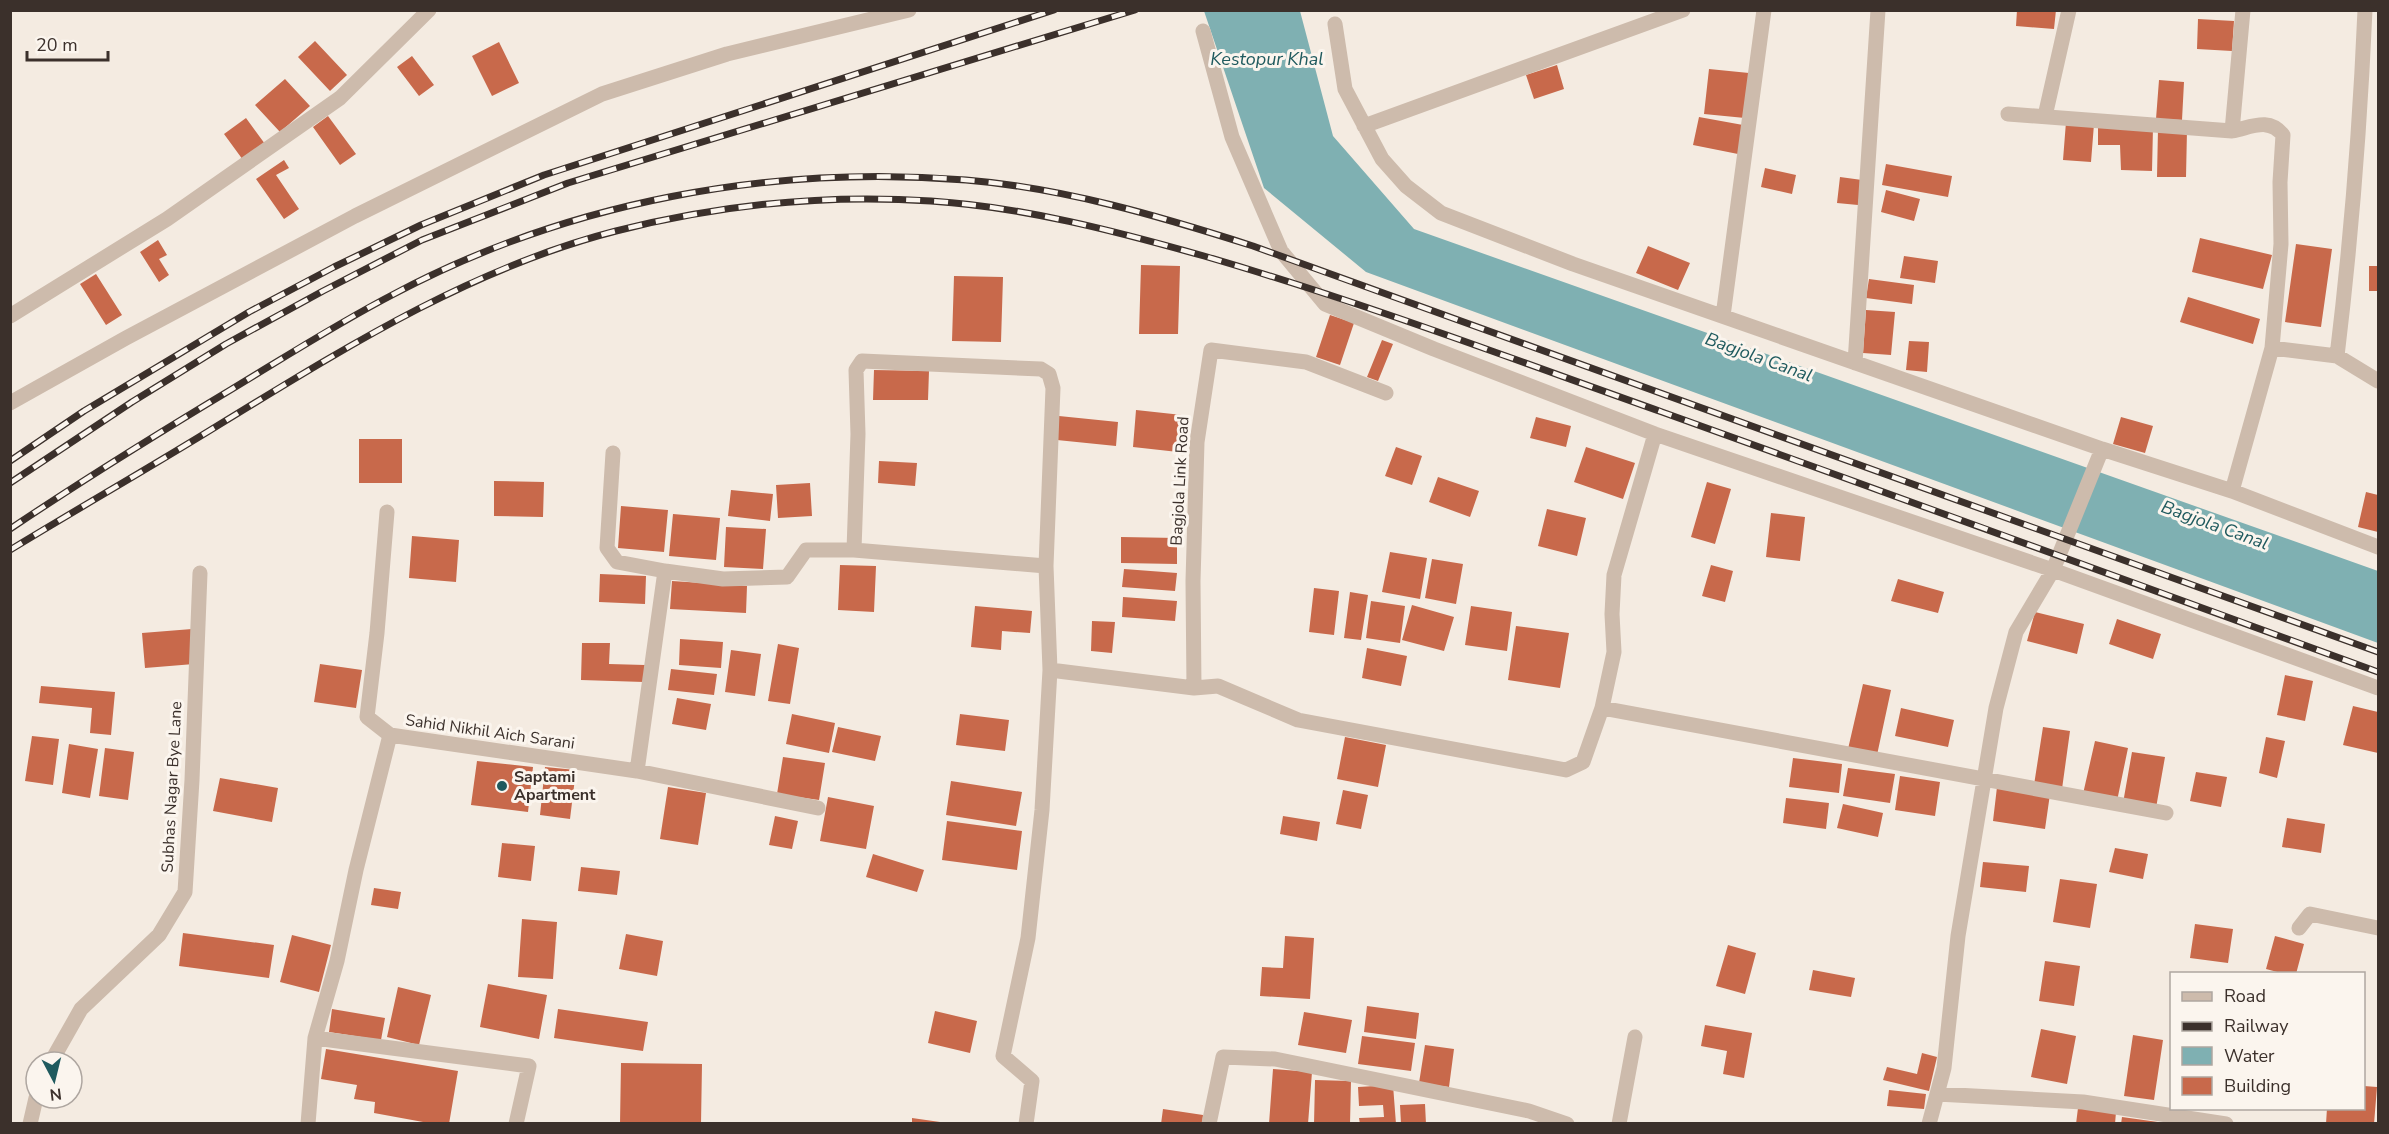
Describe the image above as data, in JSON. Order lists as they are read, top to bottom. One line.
{"streets":{"street":["Bagjola Link Road","Sahid Nikhil Aich Sarani","Subhas Nagar Bye Lane"]},"water":["Kestopur Khal","Bagjola Canal"],"places":["Saptami Apartment"],"legend":["Road","Railway","Water","Building"],"scale_bar":"20 m","north":"bottom"}
